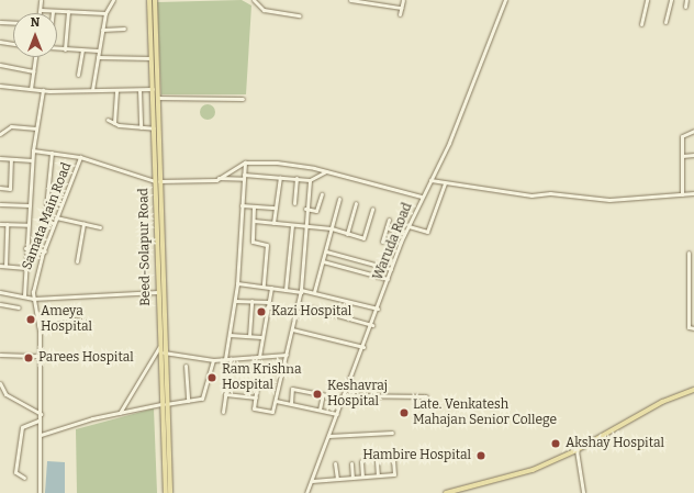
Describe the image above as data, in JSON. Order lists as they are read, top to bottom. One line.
{"streets":{"main road":["Beed-Solapur Road"],"street":["Samata Main Road","Waruda Road"]},"crossings":[["Samata Main Road","Beed-Solapur Road"]],"places":["Kazi Hospital","Ameya Hospital","Parees Hospital","Ram Krishna Hospital","Keshavraj Hospital","Late. Venkatesh Mahajan Senior College","Akshay Hospital","Hambire Hospital"],"north":"top"}
